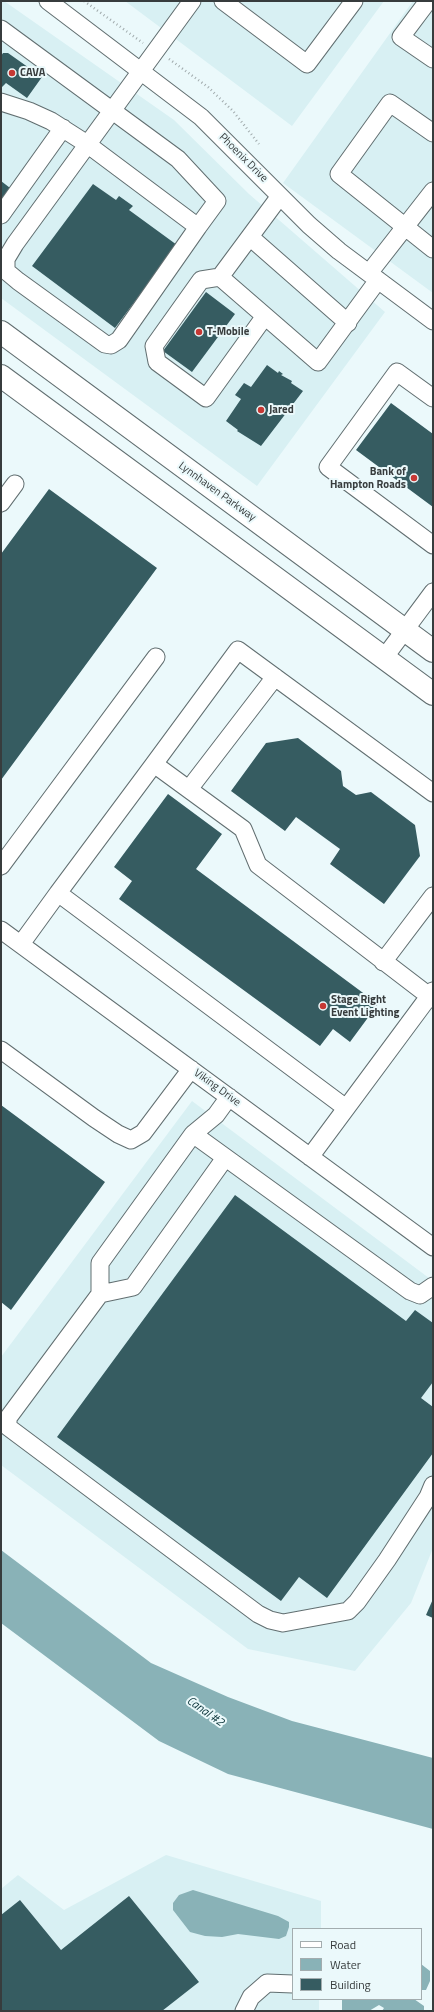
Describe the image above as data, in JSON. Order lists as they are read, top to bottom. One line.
{"streets":{"main road":["Lynnhaven Parkway"],"street":["Phoenix Drive","Viking Drive"]},"water":["Canal #2"],"places":["CAVA","T-Mobile","Jared","Bank of Hampton Roads","Stage Right Event Lighting"],"legend":["Road","Water","Building"]}
